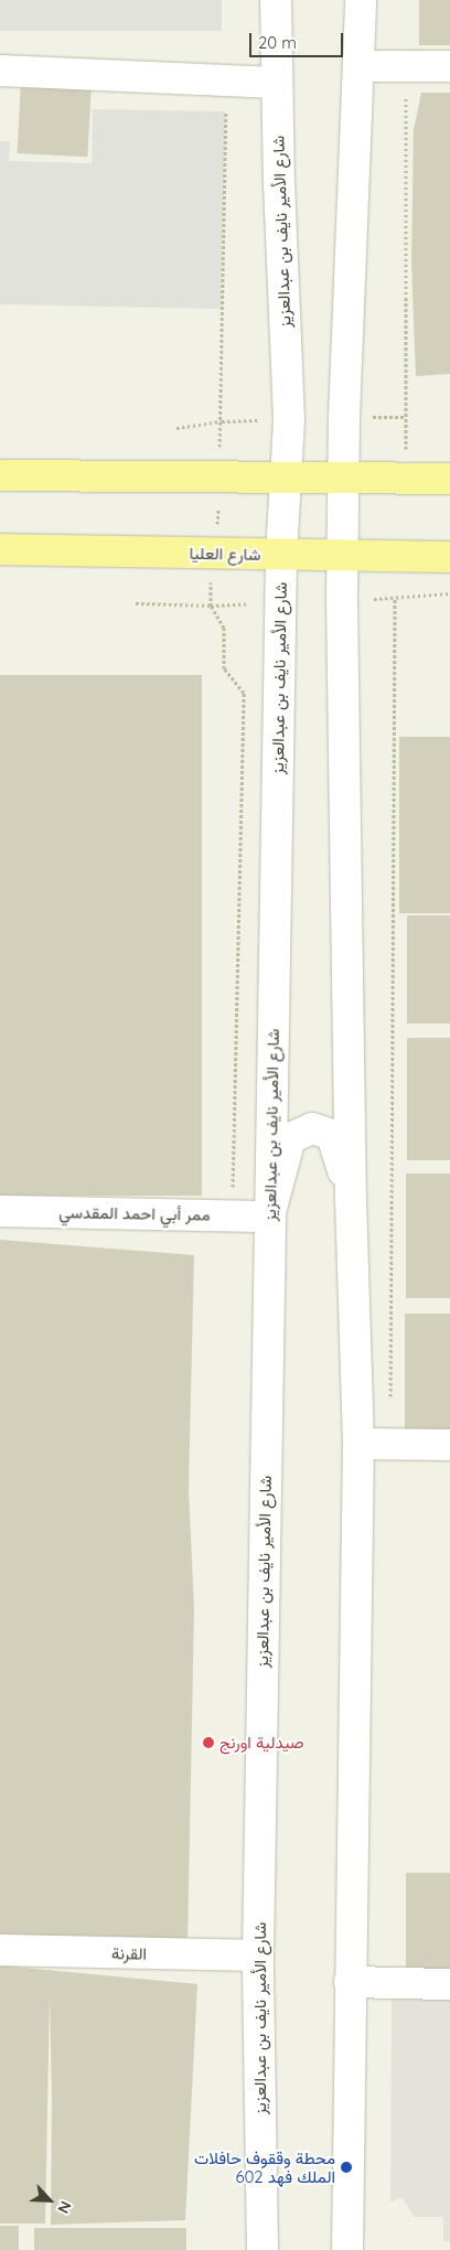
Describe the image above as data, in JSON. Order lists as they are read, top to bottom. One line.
{"streets":{"main road":["شارع العليا"],"street":["شارع الأمير نايف بن عبدالعزيز","ممر أبي احمد المقدسي","القرنة"]},"crossings":[["شارع الأمير نايف بن عبدالعزيز","شارع العليا"],["شارع الأمير نايف بن عبدالعزيز","ممر أبي احمد المقدسي"],["شارع الأمير نايف بن عبدالعزيز","القرنة"]],"places":["صيدلية اورنج","محطة وققوف حافلات الملك فهد 602"],"scale_bar":"20 m","north":"bottom right"}
